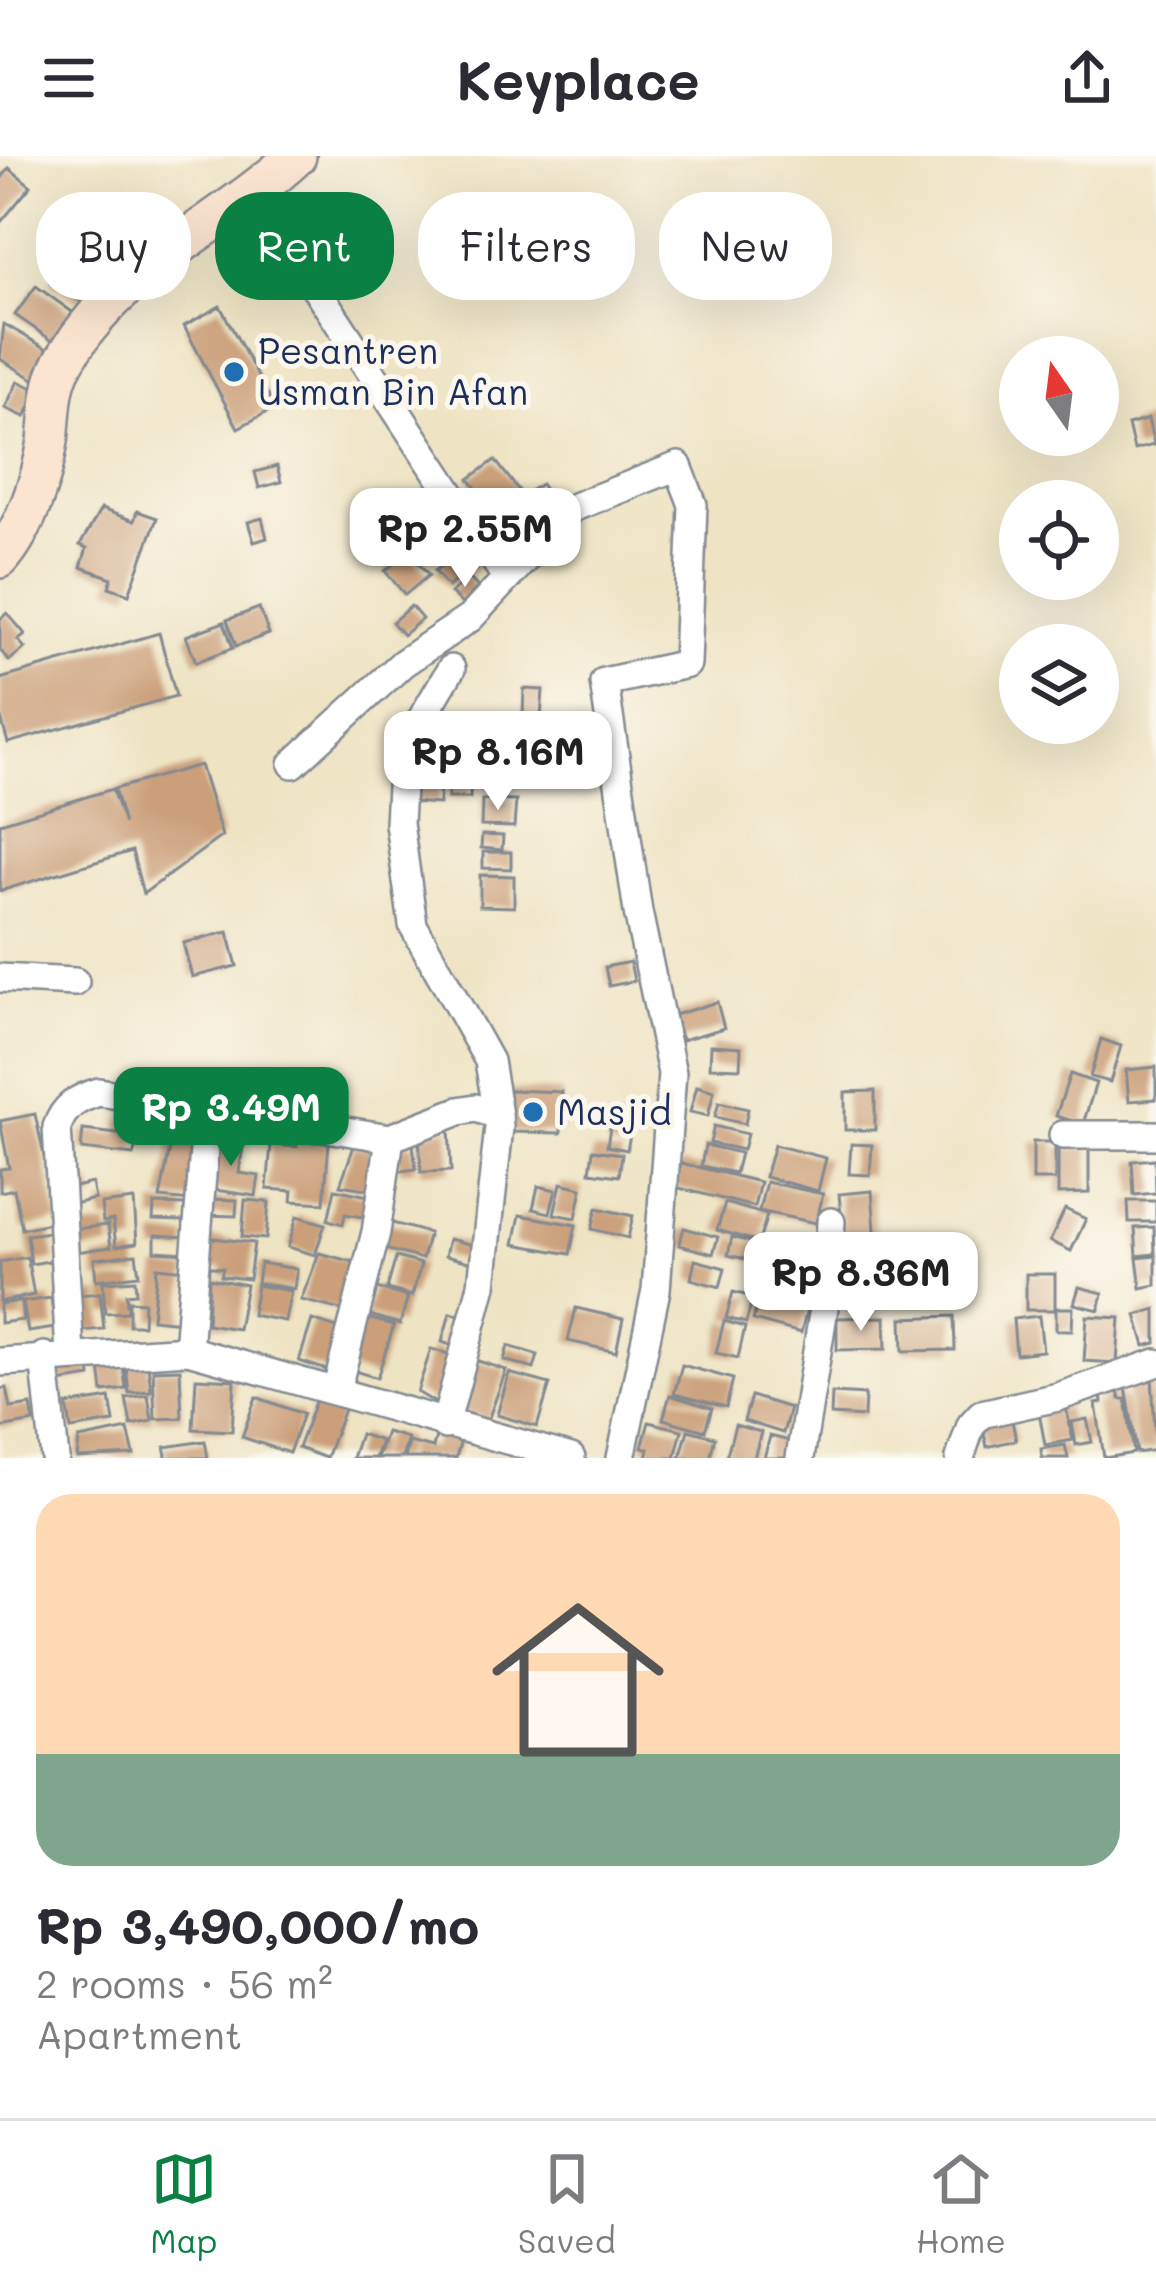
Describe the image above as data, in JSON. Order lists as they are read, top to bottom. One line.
{"places":["Pesantren Usman Bin Afan","Masjid"],"north":"top","page":{"header":"Keyplace","chip":["Buy","Rent","Filters","New"],"price":["Rp 2.55M","Rp 8.16M","Rp 3.49M","Rp 8.36M"],"list":[{"name":"Rp 3,490,000/mo","note":"2 rooms · 56 m² · Apartment"}],"tabs":["Map","Saved","Home"]}}
